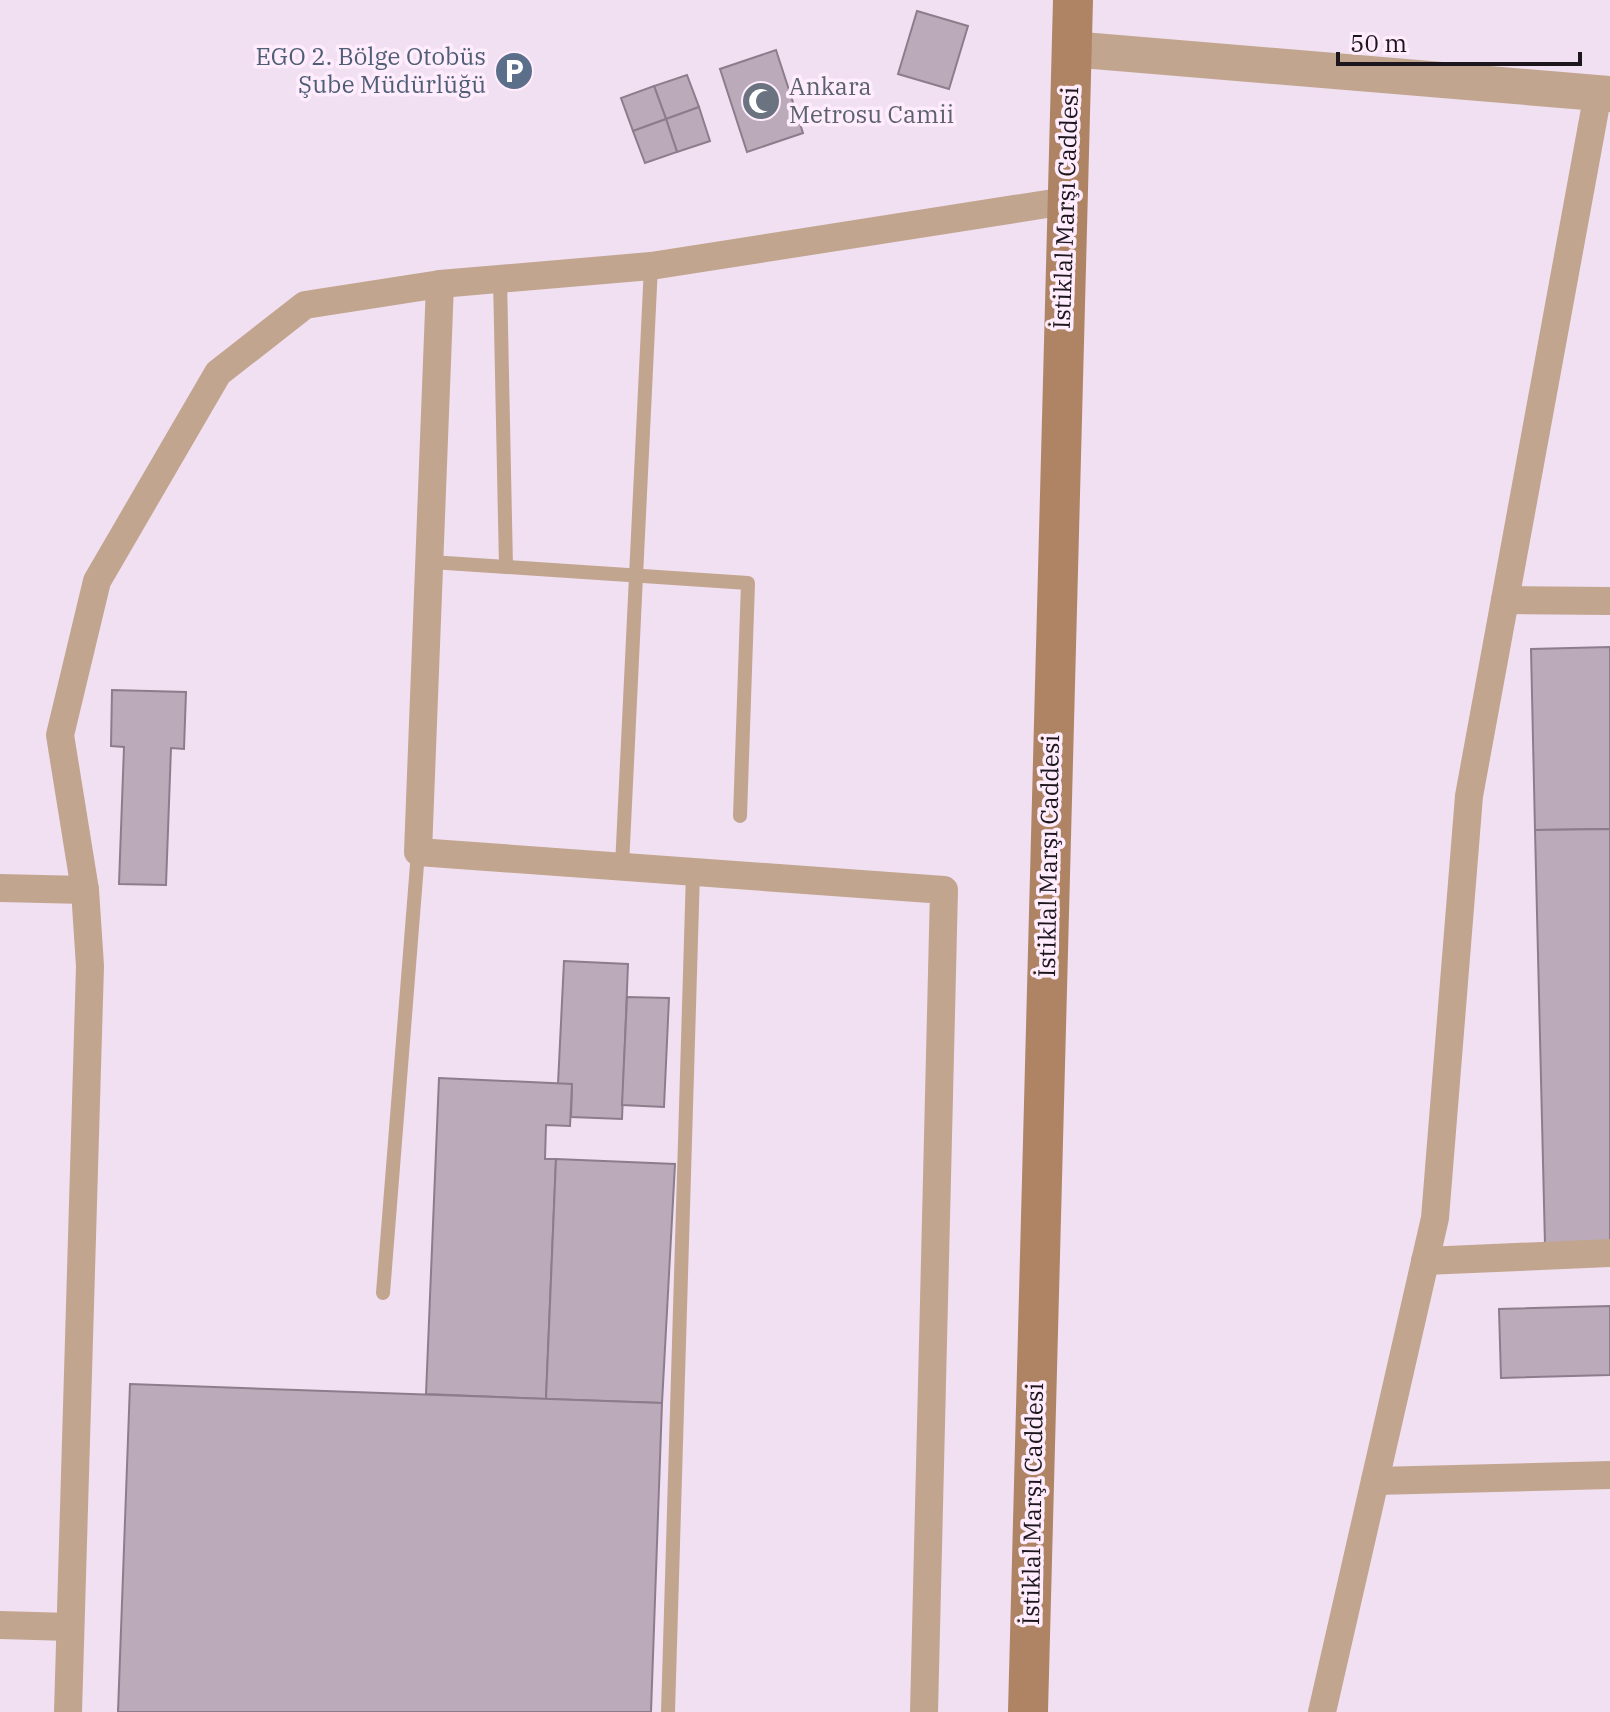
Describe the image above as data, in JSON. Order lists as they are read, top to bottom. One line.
{"streets":{"main road":["İstiklal Marşı Caddesi"]},"places":{"parking":["EGO 2. Bölge Otobüs Şube Müdürlüğü"],"mosque":["Ankara Metrosu Camii"]},"scale_bar":"50 m"}
